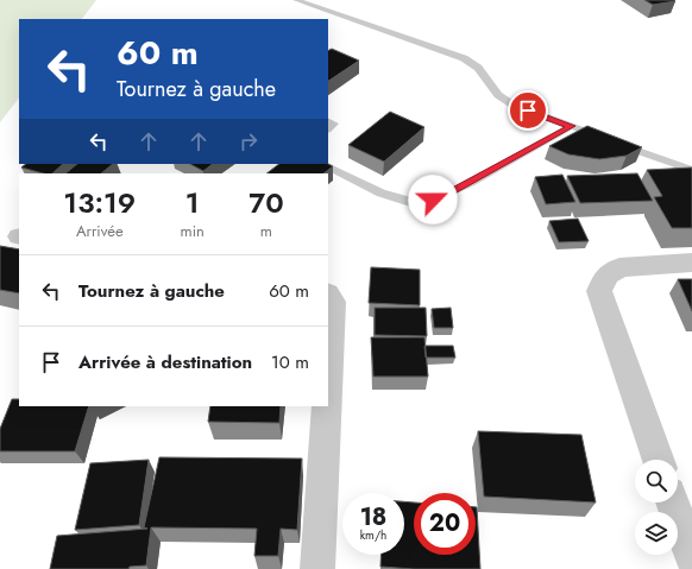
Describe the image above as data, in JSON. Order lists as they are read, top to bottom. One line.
{"page":{"turn":["60 m","Tournez à gauche"],"eta":["13:19","Arrivée","1","min","70","m"],"list":[{"name":"Tournez à gauche","value":"60 m"},{"name":"Arrivée à destination","value":"10 m"}],"speed":"18 km/h","limit":"20"}}
